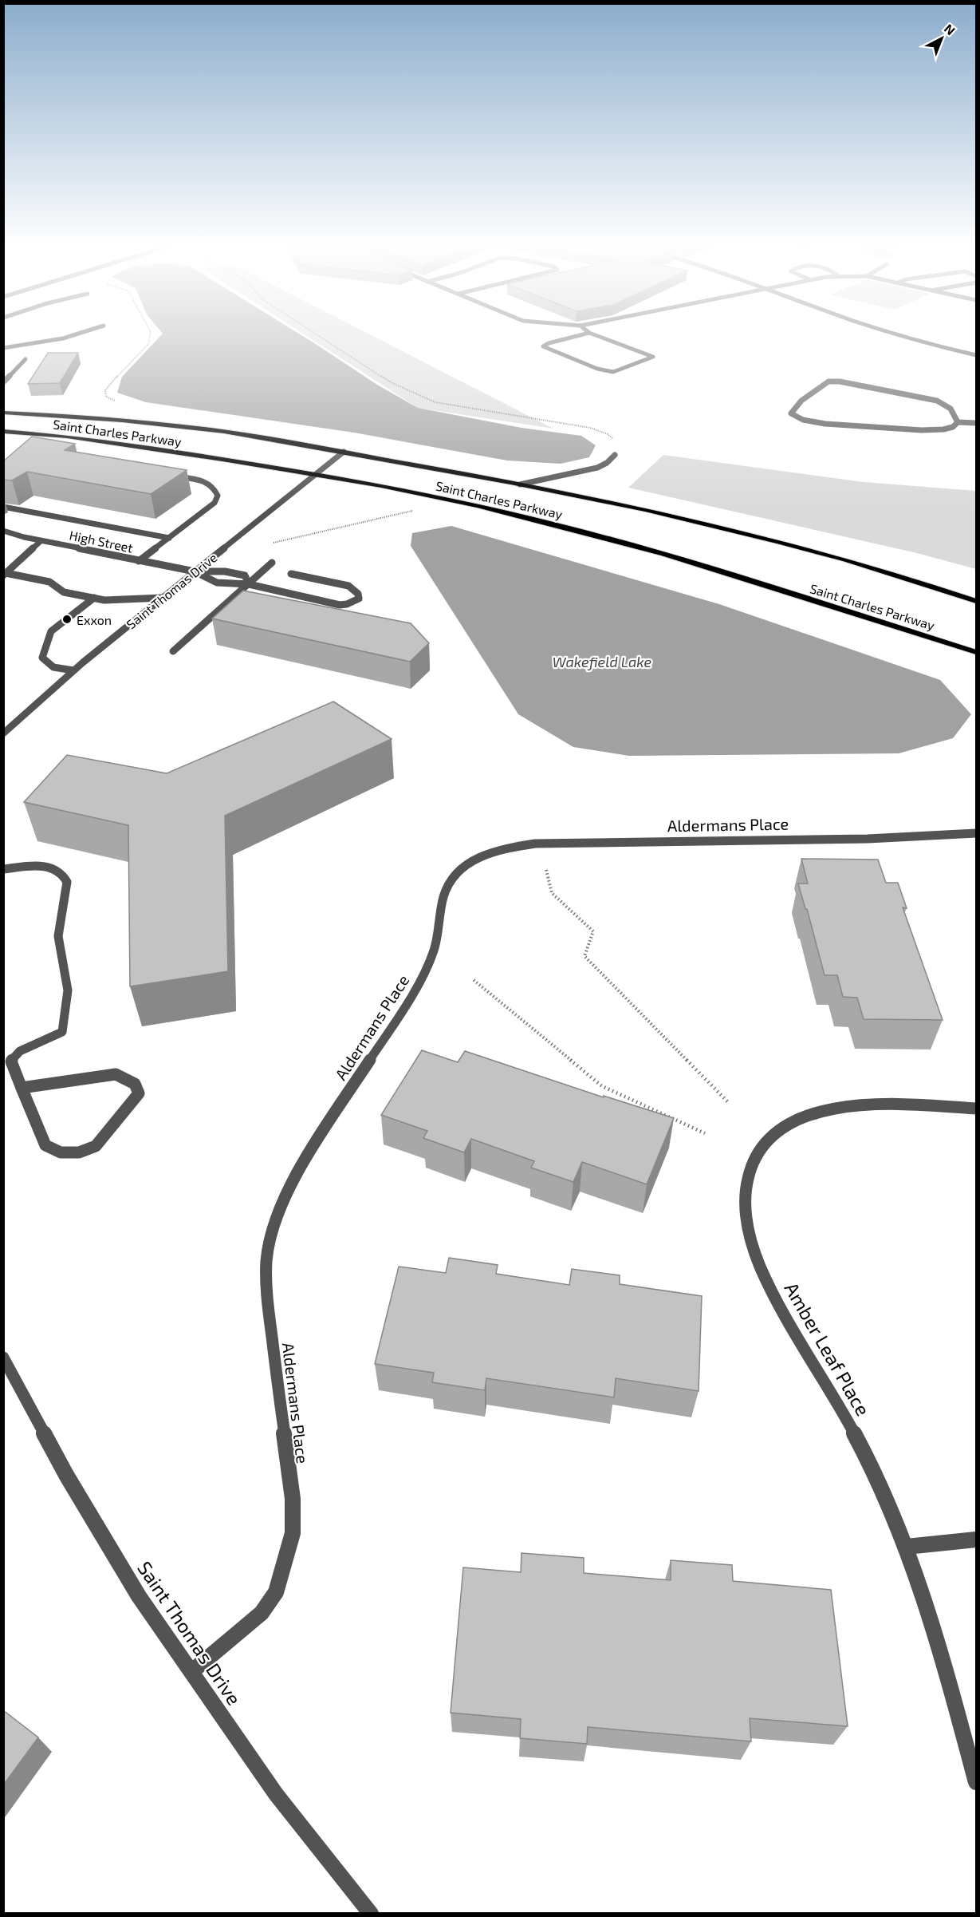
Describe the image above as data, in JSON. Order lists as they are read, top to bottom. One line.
{"streets":{"main road":["Saint Charles Parkway"],"street":["High Street","Saint Thomas Drive","Aldermans Place","Amber Leaf Place"]},"crossings":[["Saint Charles Parkway","Saint Thomas Drive"],["High Street","Saint Thomas Drive"],["Saint Thomas Drive","Aldermans Place"]],"water":["Wakefield Lake"],"places":["Exxon"],"north":"top right"}
